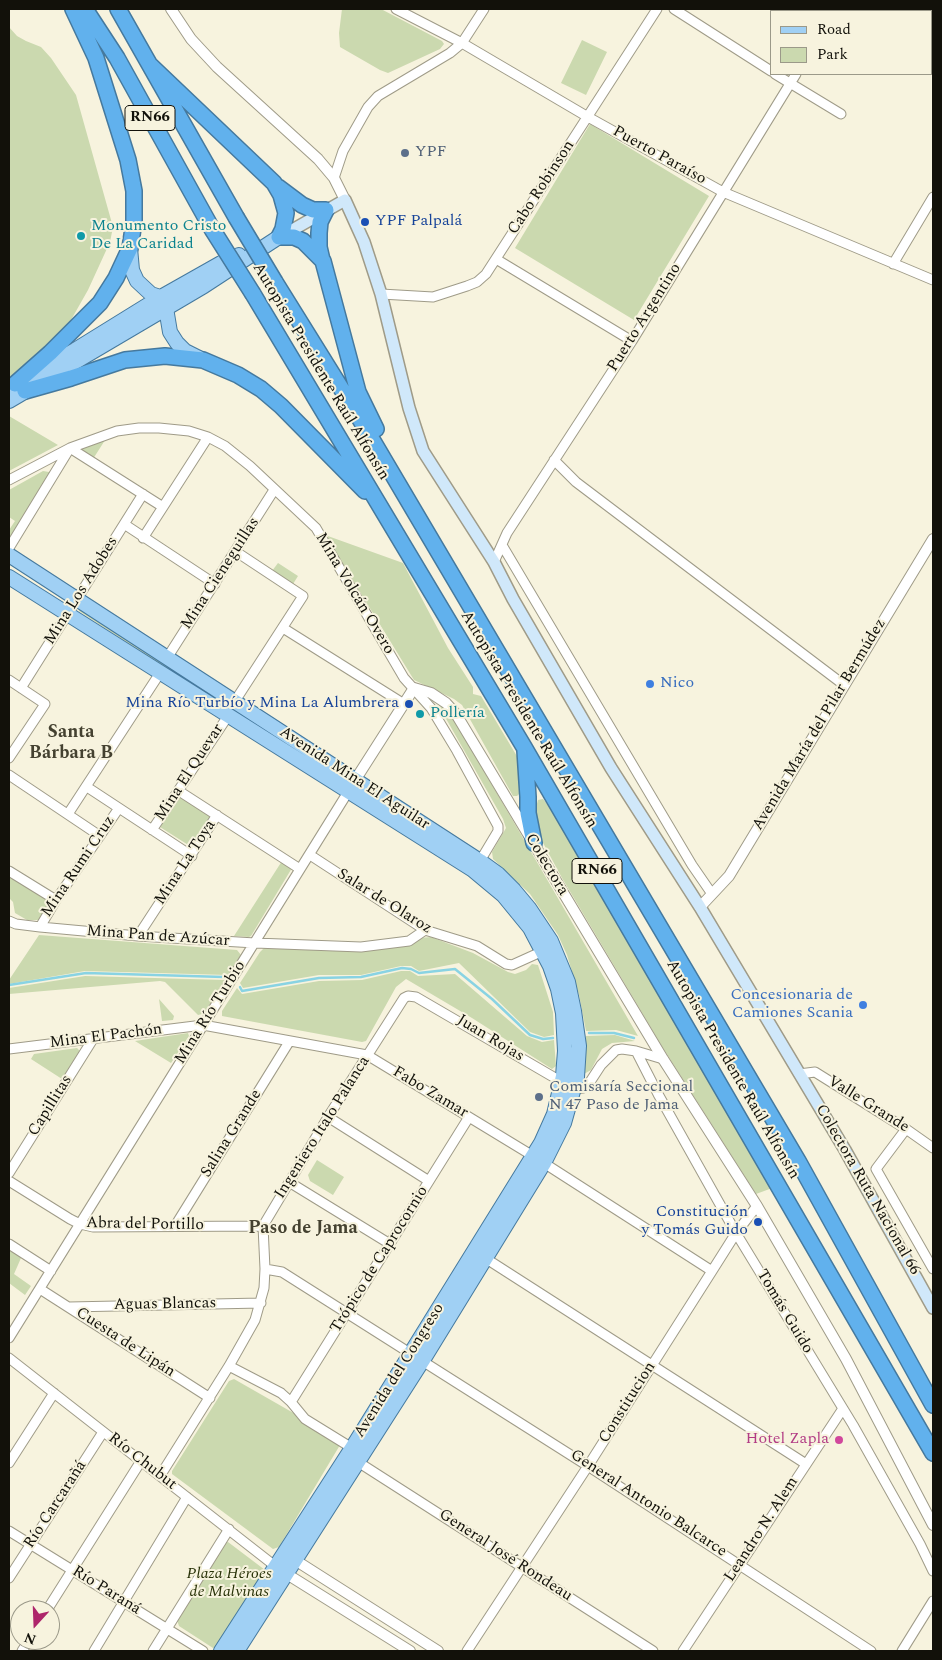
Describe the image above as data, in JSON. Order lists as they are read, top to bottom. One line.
{"streets":{"highway":["RN66","Autopista Presidente Raúl Alfonsín"],"main road":["Avenida Mina El Aguilar","Colectora Ruta Nacional 66","Avenida del Congreso"],"street":["Puerto Paraíso","Cabo Robinson","Puerto Argentino","Mina Cieneguillas","Mina Los Adobes","Mina Volcán Overo","Avenida María del Pilar Bermúdez","Mina El Quevar","Mina La Toya","Colectora","Mina Rumi Cruz","Salar de Olaroz","Mina Pan de Azúcar","Mina Río Turbio","Mina El Pachón","Juan Rojas","Fabo Zamar","Valle Grande","Capillitas","Ingeniero Italo Palanca","Salina Grande","Abra del Portillo","Trópico de Caprocornio","Aguas Blancas","Tomás Guido","Cuesta de Lipán","Constitucion","Río Chubut","General Antonio Balcarce","Río Carcarañá","Leandro N. Alem","General José Rondeau","Río Paraná"]},"crossings":[["Puerto Paraíso","Cabo Robinson"],["Puerto Paraíso","Puerto Argentino"],["Cabo Robinson","Colectora Ruta Nacional 66"],["Puerto Argentino","Colectora Ruta Nacional 66"],["Mina Cieneguillas","Mina Volcán Overo"],["Mina Cieneguillas","Avenida Mina El Aguilar"],["Mina Los Adobes","Mina Volcán Overo"],["Mina Los Adobes","Avenida Mina El Aguilar"],["Mina Volcán Overo","Avenida Mina El Aguilar"],["Mina Volcán Overo","Colectora"],["Mina Volcán Overo","Mina Río Turbio"],["Avenida María del Pilar Bermúdez","Colectora Ruta Nacional 66"],["Mina El Quevar","Avenida Mina El Aguilar"],["Avenida Mina El Aguilar","Salar de Olaroz"],["Avenida Mina El Aguilar","Mina Río Turbio"],["Avenida Mina El Aguilar","Juan Rojas"],["Avenida Mina El Aguilar","Avenida del Congreso"],["Mina La Toya","Mina Pan de Azúcar"],["Colectora","Mina Río Turbio"],["Colectora","Constitucion"],["Mina Rumi Cruz","Mina Pan de Azúcar"],["Salar de Olaroz","Mina Pan de Azúcar"],["Salar de Olaroz","Mina Río Turbio"],["Mina Pan de Azúcar","Mina Río Turbio"],["Mina Río Turbio","Mina El Pachón"],["Mina Río Turbio","Fabo Zamar"],["Mina Río Turbio","Abra del Portillo"],["Mina Río Turbio","Cuesta de Lipán"],["Mina El Pachón","Fabo Zamar"],["Mina El Pachón","Capillitas"],["Juan Rojas","Ingeniero Italo Palanca"],["Juan Rojas","Avenida del Congreso"],["Fabo Zamar","Ingeniero Italo Palanca"],["Fabo Zamar","Salina Grande"],["Fabo Zamar","Trópico de Caprocornio"],["Fabo Zamar","Avenida del Congreso"],["Fabo Zamar","Constitucion"],["Valle Grande","Colectora Ruta Nacional 66"],["Ingeniero Italo Palanca","Abra del Portillo"],["Salina Grande","Abra del Portillo"],["Trópico de Caprocornio","General Antonio Balcarce"],["Aguas Blancas","Cuesta de Lipán"],["Tomás Guido","Constitucion"],["Tomás Guido","Leandro N. Alem"],["Avenida del Congreso","Río Chubut"],["Avenida del Congreso","General Antonio Balcarce"],["Avenida del Congreso","General José Rondeau"],["Constitucion","General Antonio Balcarce"],["Constitucion","General José Rondeau"],["Río Chubut","Río Carcarañá"],["General Antonio Balcarce","Leandro N. Alem"],["Río Carcarañá","Río Paraná"]],"districts":["Santa Bárbara B","Paso de Jama"],"parks":["Plaza Héroes de Malvinas"],"places":["YPF","YPF Palpalá","Monumento Cristo De La Caridad","Nico","Mina Río Turbío y Mina La Alumbrera","Pollería","Concesionaria de Camiones Scania","Comisaría Seccional N 47 Paso de Jama","Constitución y Tomás Guido","Hotel Zapla"],"legend":["Road","Park"],"north":"bottom"}
